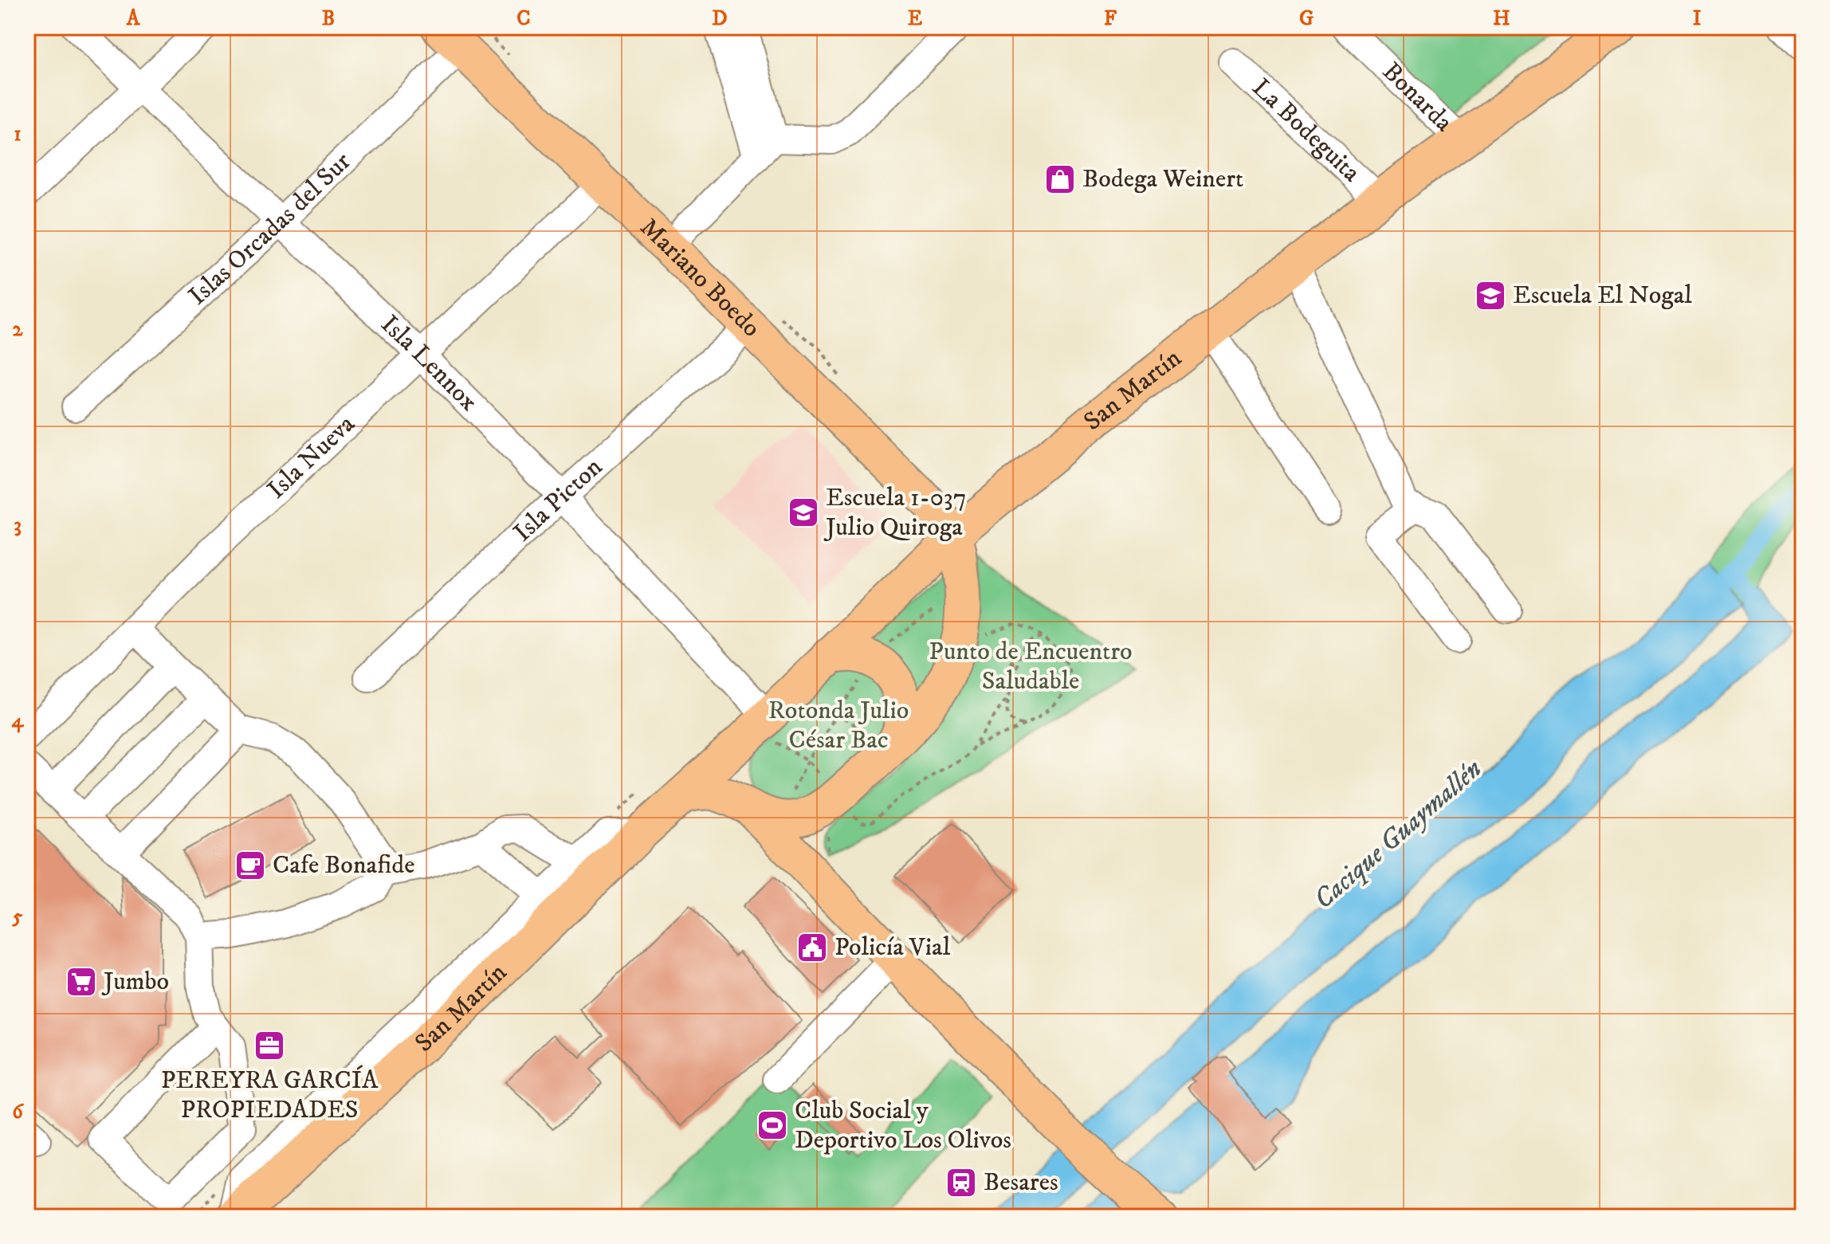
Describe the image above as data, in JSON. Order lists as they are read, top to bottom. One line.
{"streets":{"main road":["Mariano Boedo","San Martín"],"street":["Bonarda","La Bodeguita","Islas Orcadas del Sur","Isla Lennox","Isla Nueva","Isla Picton"]},"crossings":[["Bonarda","San Martín"],["La Bodeguita","San Martín"],["Islas Orcadas del Sur","Mariano Boedo"],["Islas Orcadas del Sur","Isla Lennox"],["Mariano Boedo","San Martín"],["Mariano Boedo","Isla Nueva"],["Mariano Boedo","Isla Picton"],["Isla Lennox","San Martín"],["Isla Lennox","Isla Nueva"],["Isla Lennox","Isla Picton"]],"water":["Cacique Guaymallén"],"parks":["Punto de Encuentro Saludable","Rotonda Julio César Bac"],"places":{"shop":["Bodega Weinert"],"school or university":["Escuela El Nogal","Escuela 1-037 Julio Quiroga"],"cafe":["Cafe Bonafide"],"public building":["Policía Vial"],"supermarket":["Jumbo"],"office":["PEREYRA GARCÍA PROPIEDADES"],"sports":["Club Social y Deportivo Los Olivos"],"station":["Besares"]},"grid":{"columns":["A","B","C","D","E","F","G","H","I"],"rows":["1","2","3","4","5","6"]}}
